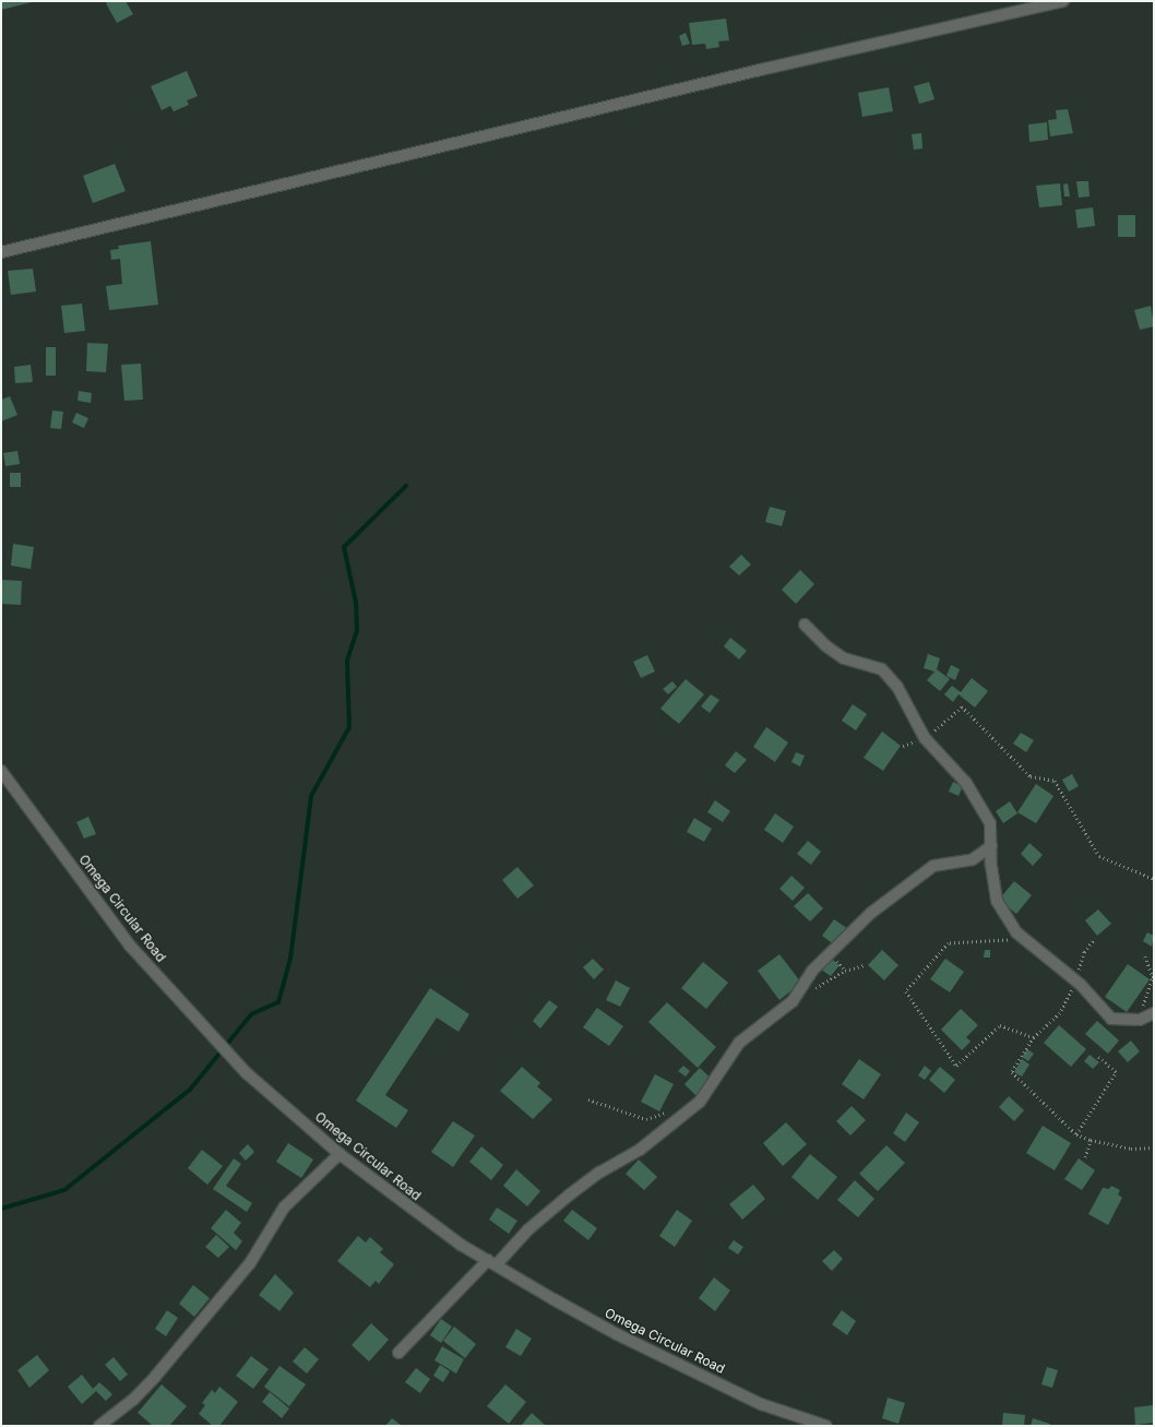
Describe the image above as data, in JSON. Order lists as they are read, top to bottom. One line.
{"streets":{"street":["Omega Circular Road"]}}
